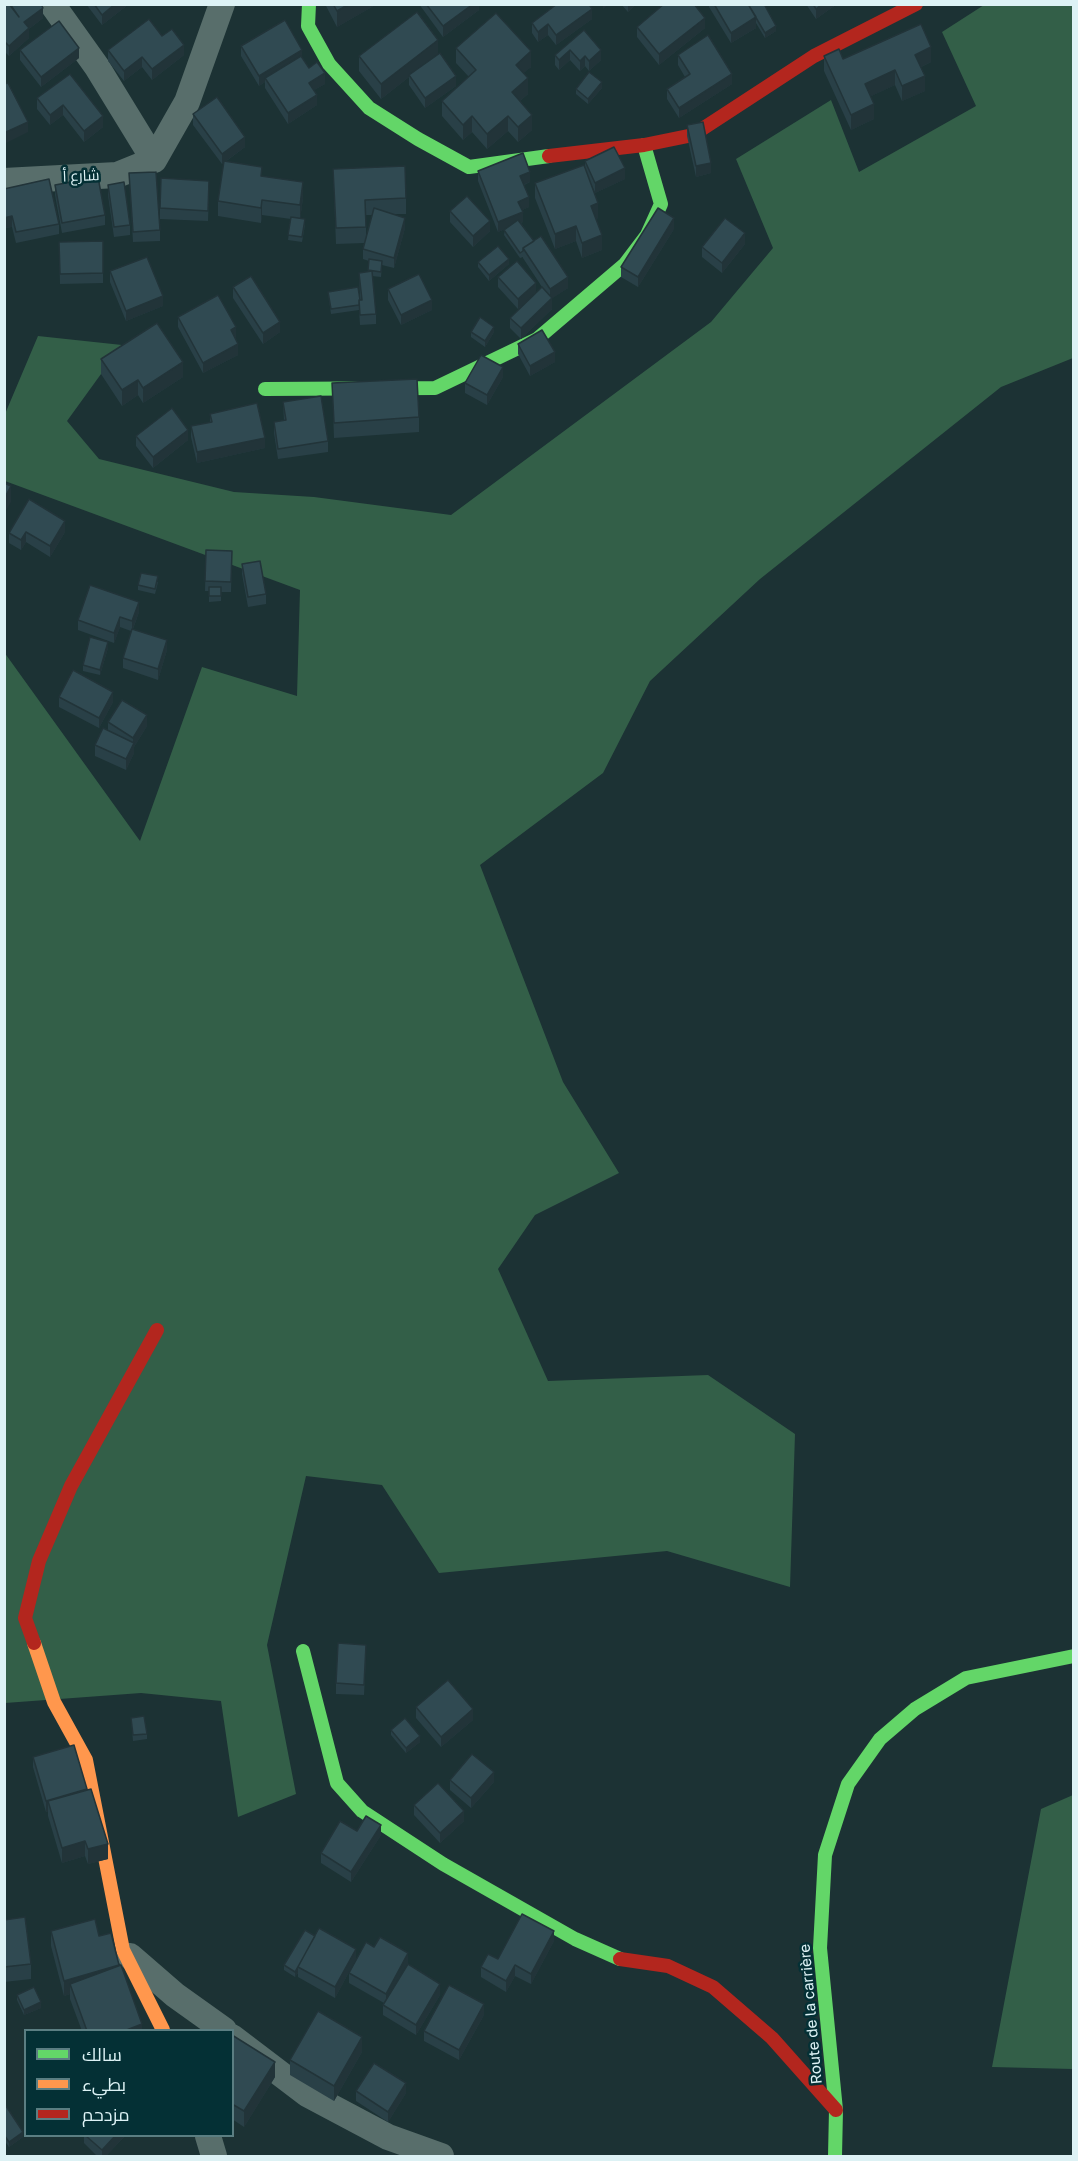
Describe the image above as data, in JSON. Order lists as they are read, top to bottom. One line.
{"streets":{"street":["شارع أ","Route de la carrière"]},"legend":["سالك","بطيء","مزدحم"]}
